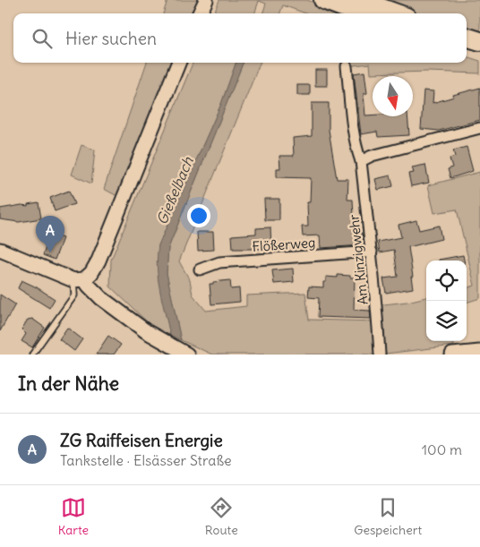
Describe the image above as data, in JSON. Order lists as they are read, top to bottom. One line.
{"streets":{"street":["Flößerweg","Am Kinzigwehr"]},"crossings":[["Flößerweg","Am Kinzigwehr"]],"water":["Gießelbach"],"north":"bottom","page":{"search":"Hier suchen","pins":"A","heading":"In der Nähe","list":[{"mark":"A","name":"ZG Raiffeisen Energie","note":"Tankstelle · Elsässer Straße","value":"100 m"}],"nav":["Karte","Route","Gespeichert"]}}
